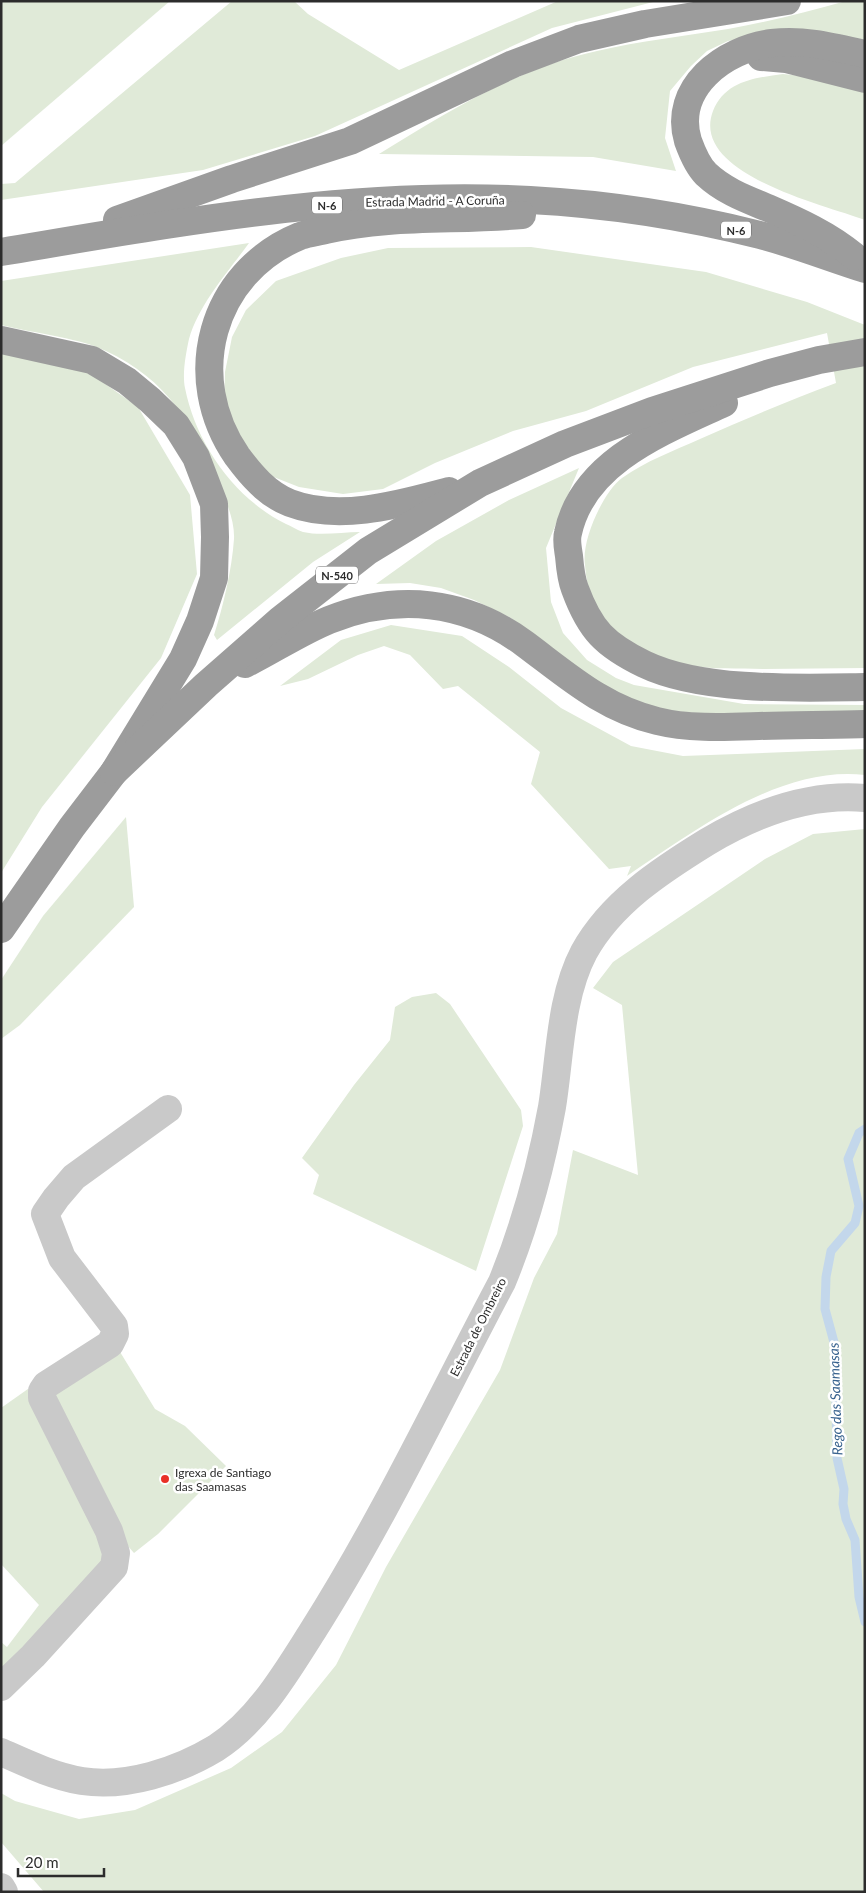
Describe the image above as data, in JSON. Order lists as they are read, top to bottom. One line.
{"streets":{"highway":["Estrada Madrid - A Coruña","N-6","N-540"],"street":["Estrada de Ombreiro"]},"water":["Rego das Saamasas"],"places":["Igrexa de Santiago das Saamasas"],"scale_bar":"20 m"}
